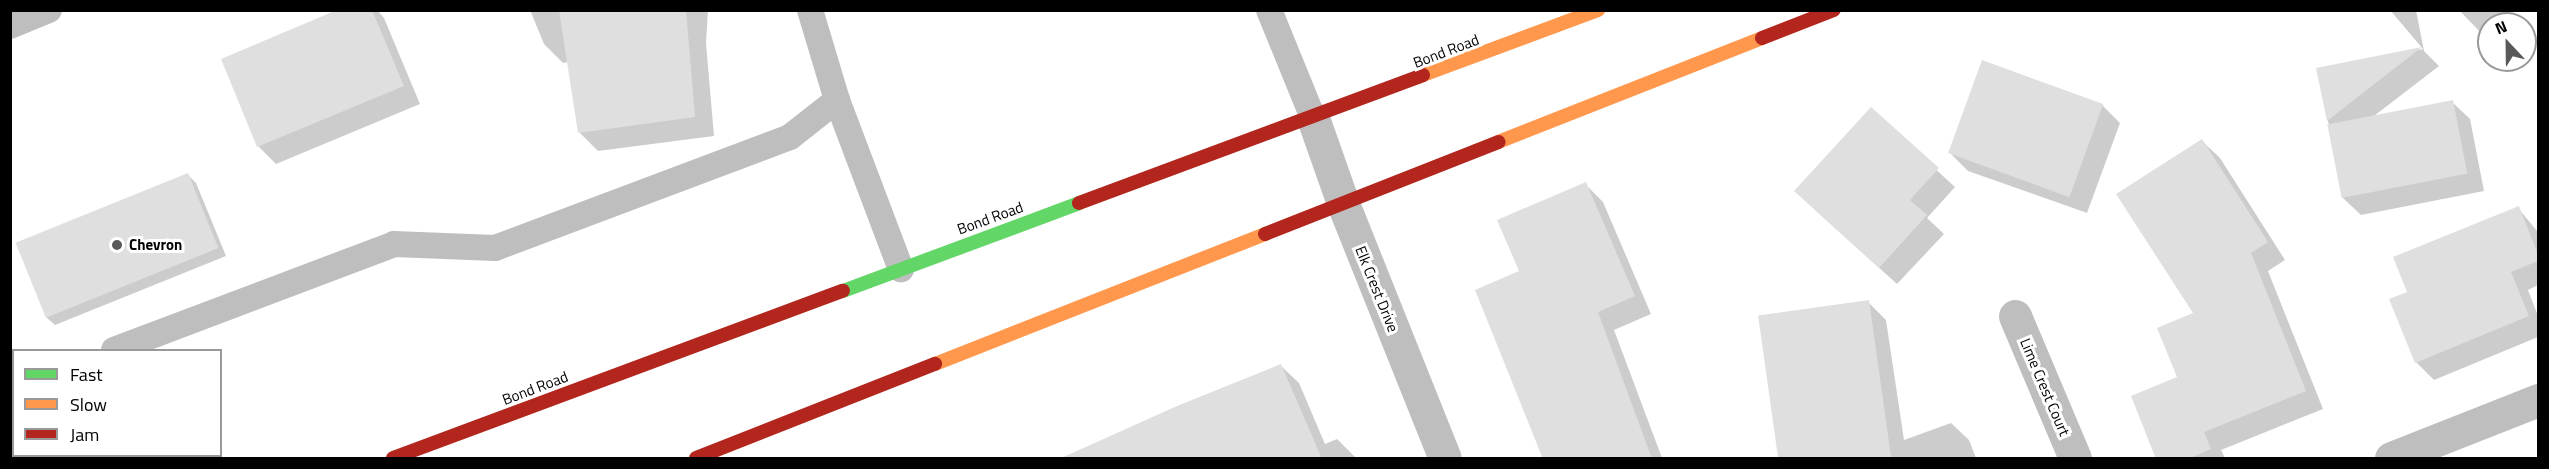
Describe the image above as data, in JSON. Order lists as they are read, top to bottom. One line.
{"streets":{"main road":["Bond Road"],"street":["Elk Crest Drive","Lime Crest Court"]},"crossings":[["Bond Road","Elk Crest Drive"]],"places":["Chevron"],"legend":["Fast","Slow","Jam"],"north":"top"}
